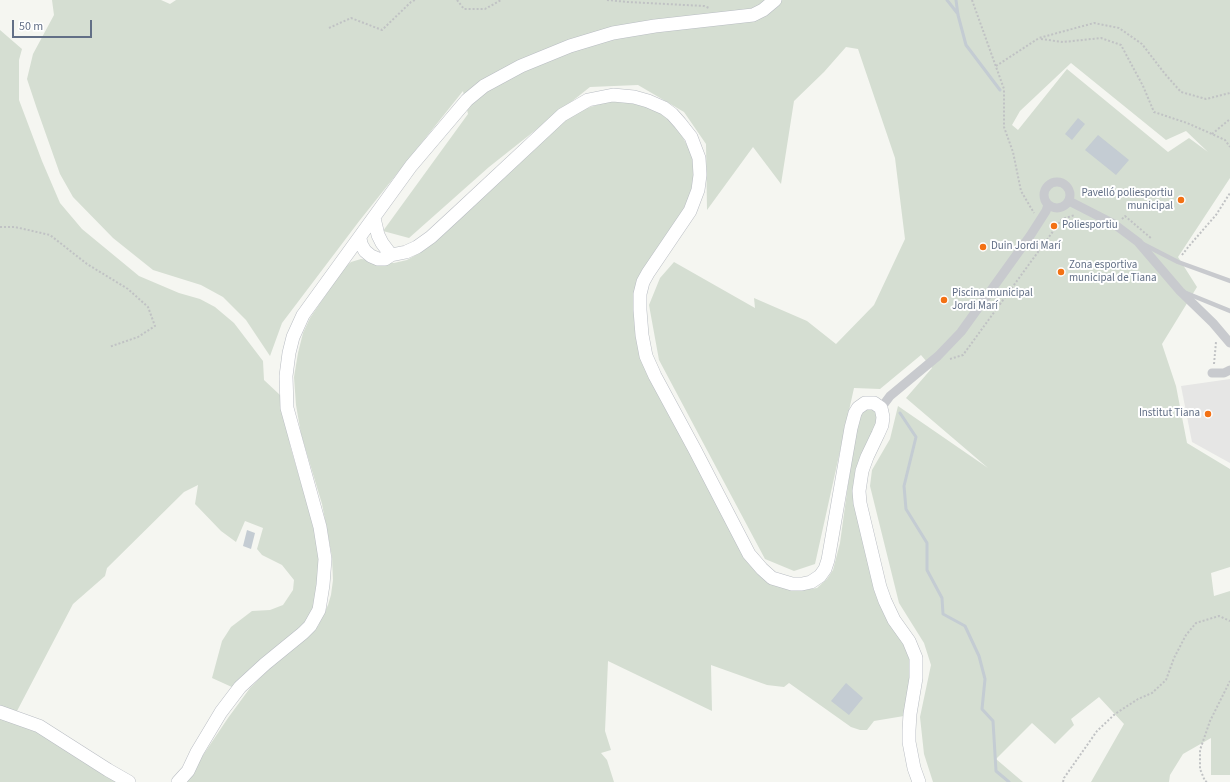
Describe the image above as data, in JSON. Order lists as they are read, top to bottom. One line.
{"places":["Pavelló poliesportiu municipal","Poliesportiu","Duin Jordi Marí","Zona esportiva municipal de Tiana","Piscina municipal Jordi Marí","Institut Tiana"],"scale_bar":"50 m"}
